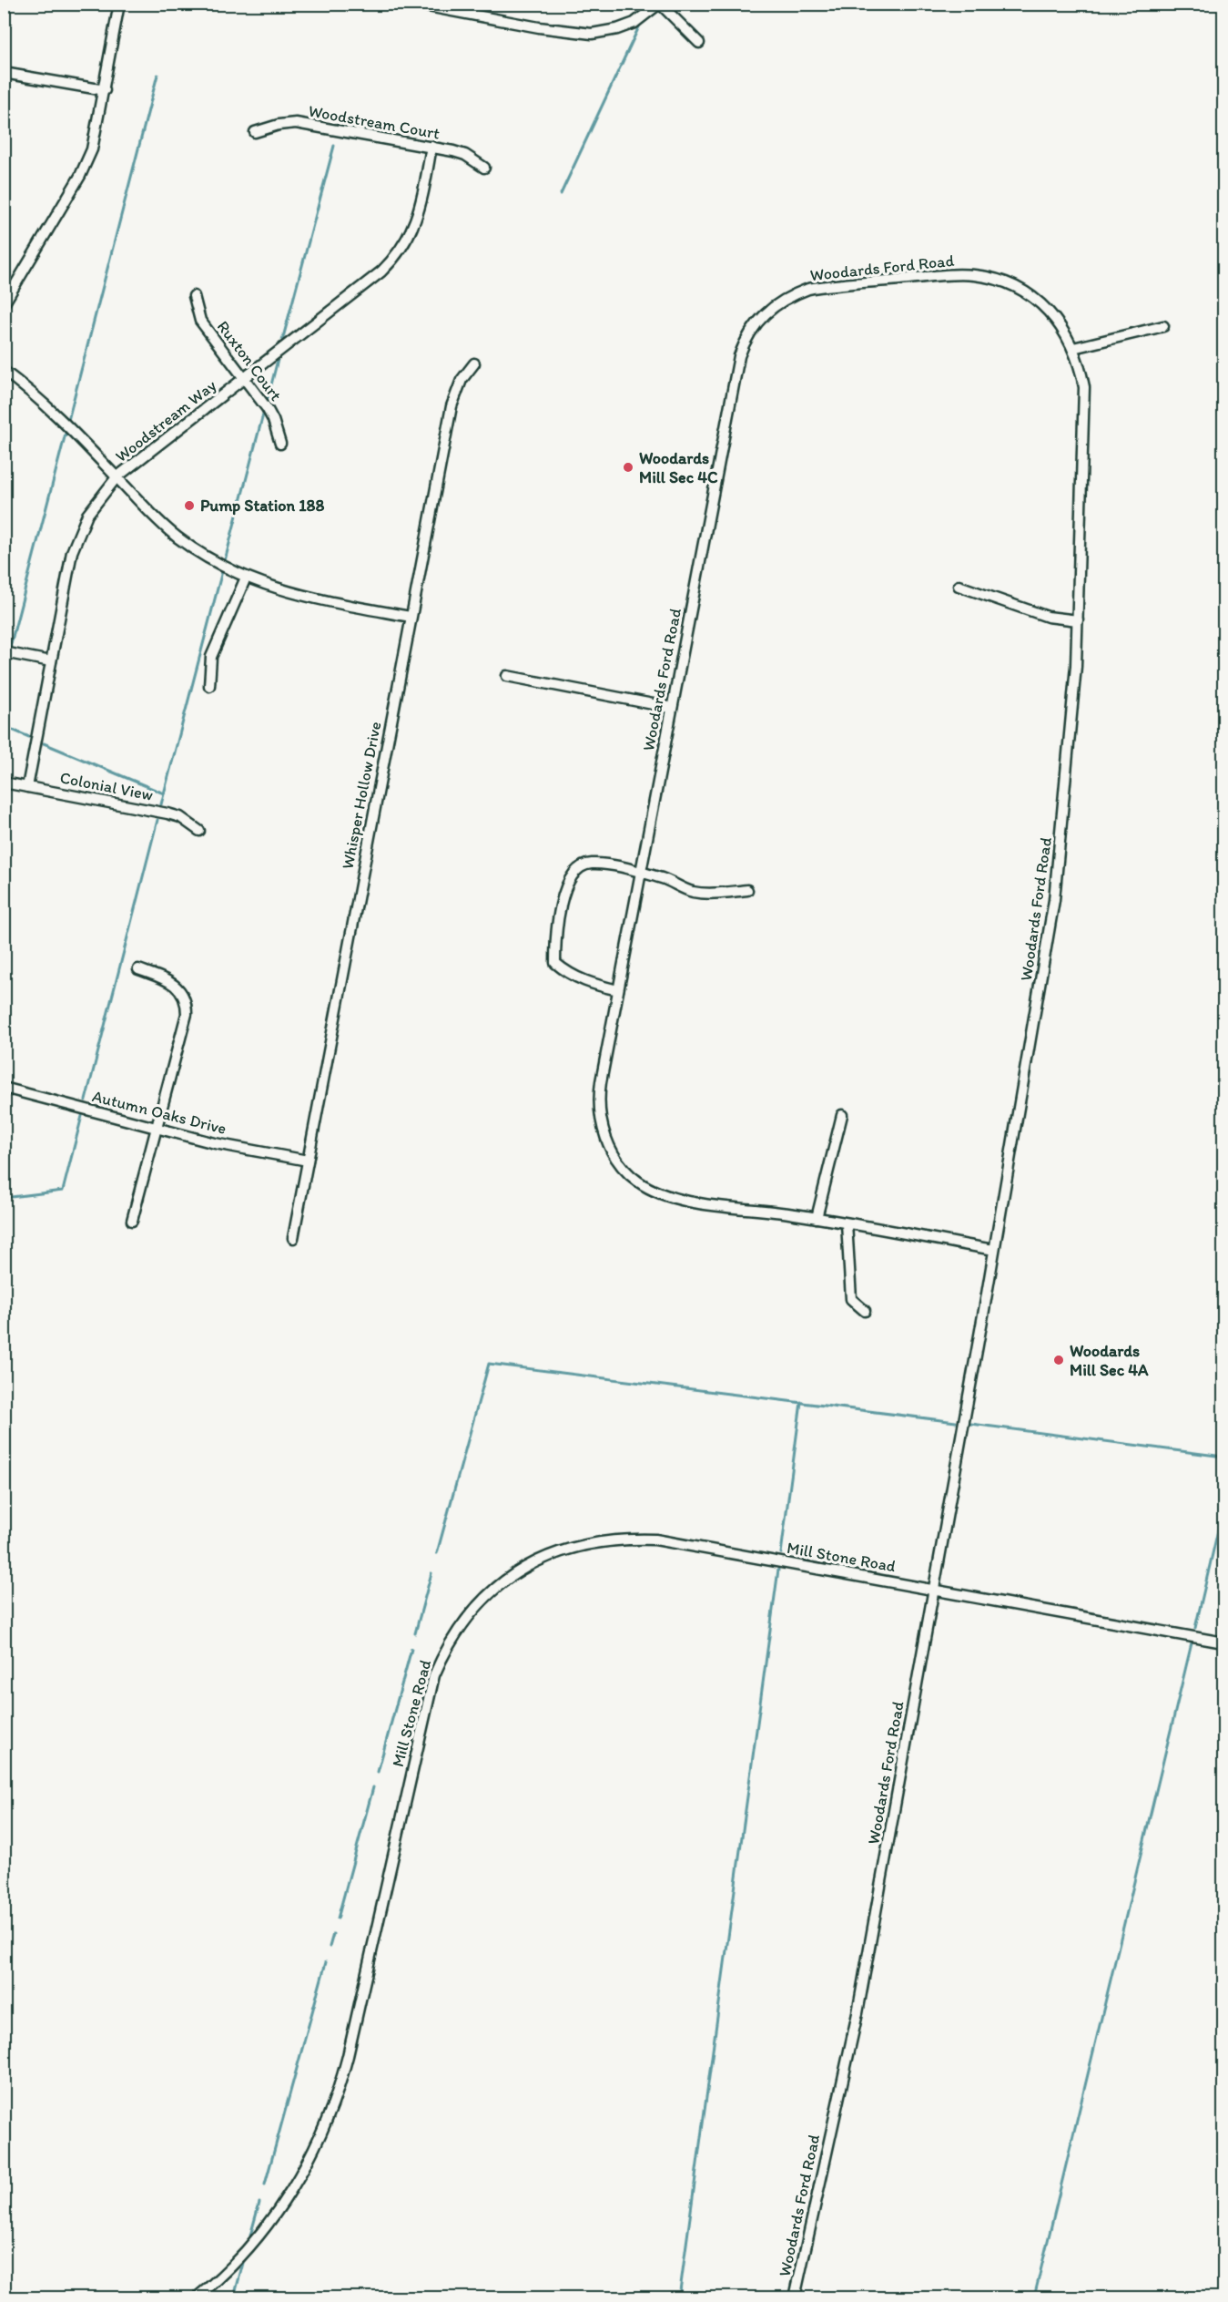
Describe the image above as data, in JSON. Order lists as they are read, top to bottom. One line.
{"streets":{"street":["Woodstream Court","Woodards Ford Road","Ruxton Court","Woodstream Way","Colonial View","Whisper Hollow Drive","Autumn Oaks Drive","Mill Stone Road"]},"crossings":[["Woodstream Court","Woodstream Way"],["Woodards Ford Road","Mill Stone Road"],["Ruxton Court","Woodstream Way"],["Woodstream Way","Colonial View"],["Whisper Hollow Drive","Autumn Oaks Drive"]],"places":["Woodards Mill Sec 4C","Pump Station 188","Woodards Mill Sec 4A"]}
